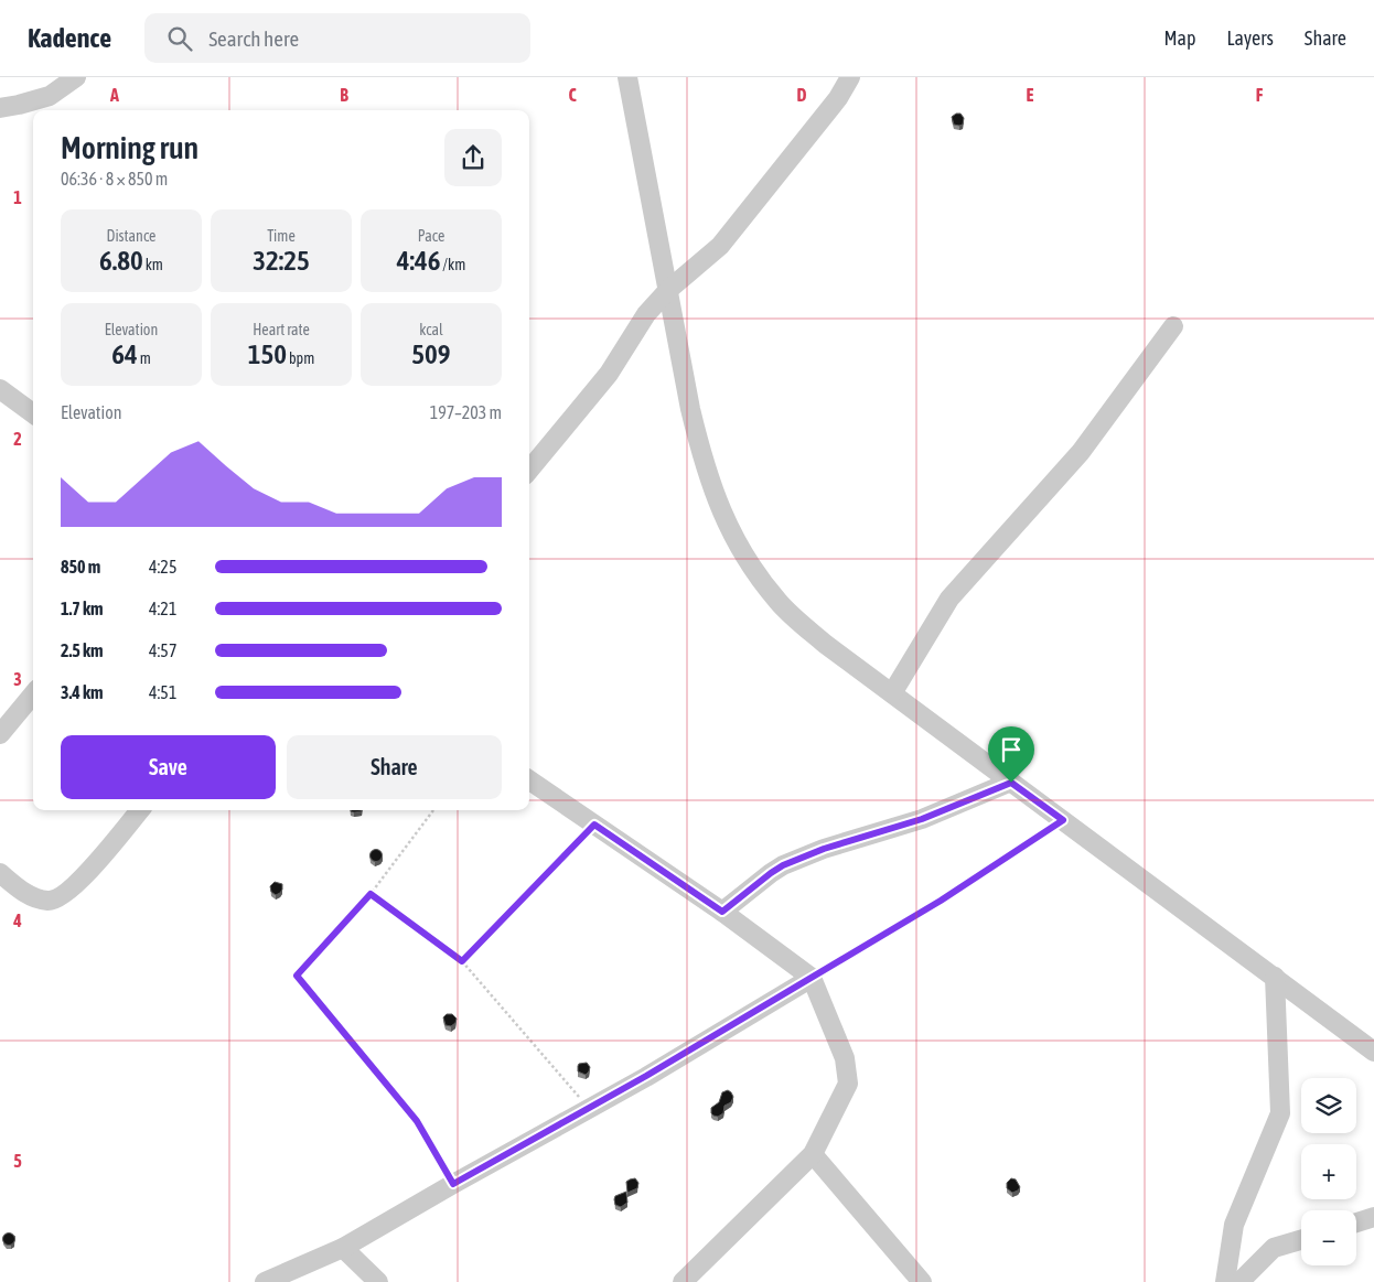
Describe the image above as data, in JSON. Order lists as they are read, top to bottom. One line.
{"page":{"header":"Kadence","search":"Search here","nav":["Map","Layers","Share"],"heading":["Morning run","06:36 · 8 × 850 m"],"stats":[["Distance","6.80 km"],["Time","32:25"],["Pace","4:46 /km"],["Elevation","64 m"],["Heart rate","150 bpm"],["kcal","509"]],"chart":["Elevation","197–203 m"],"list":[{"name":"850 m","note":"4:25"},{"name":"1.7 km","note":"4:21"},{"name":"2.5 km","note":"4:57"},{"name":"3.4 km","note":"4:51"}],"buttons":["Save","Share"],"map_buttons":["+","−"]},"grid":{"columns":["A","B","C","D","E","F"],"rows":["1","2","3","4","5"]}}
